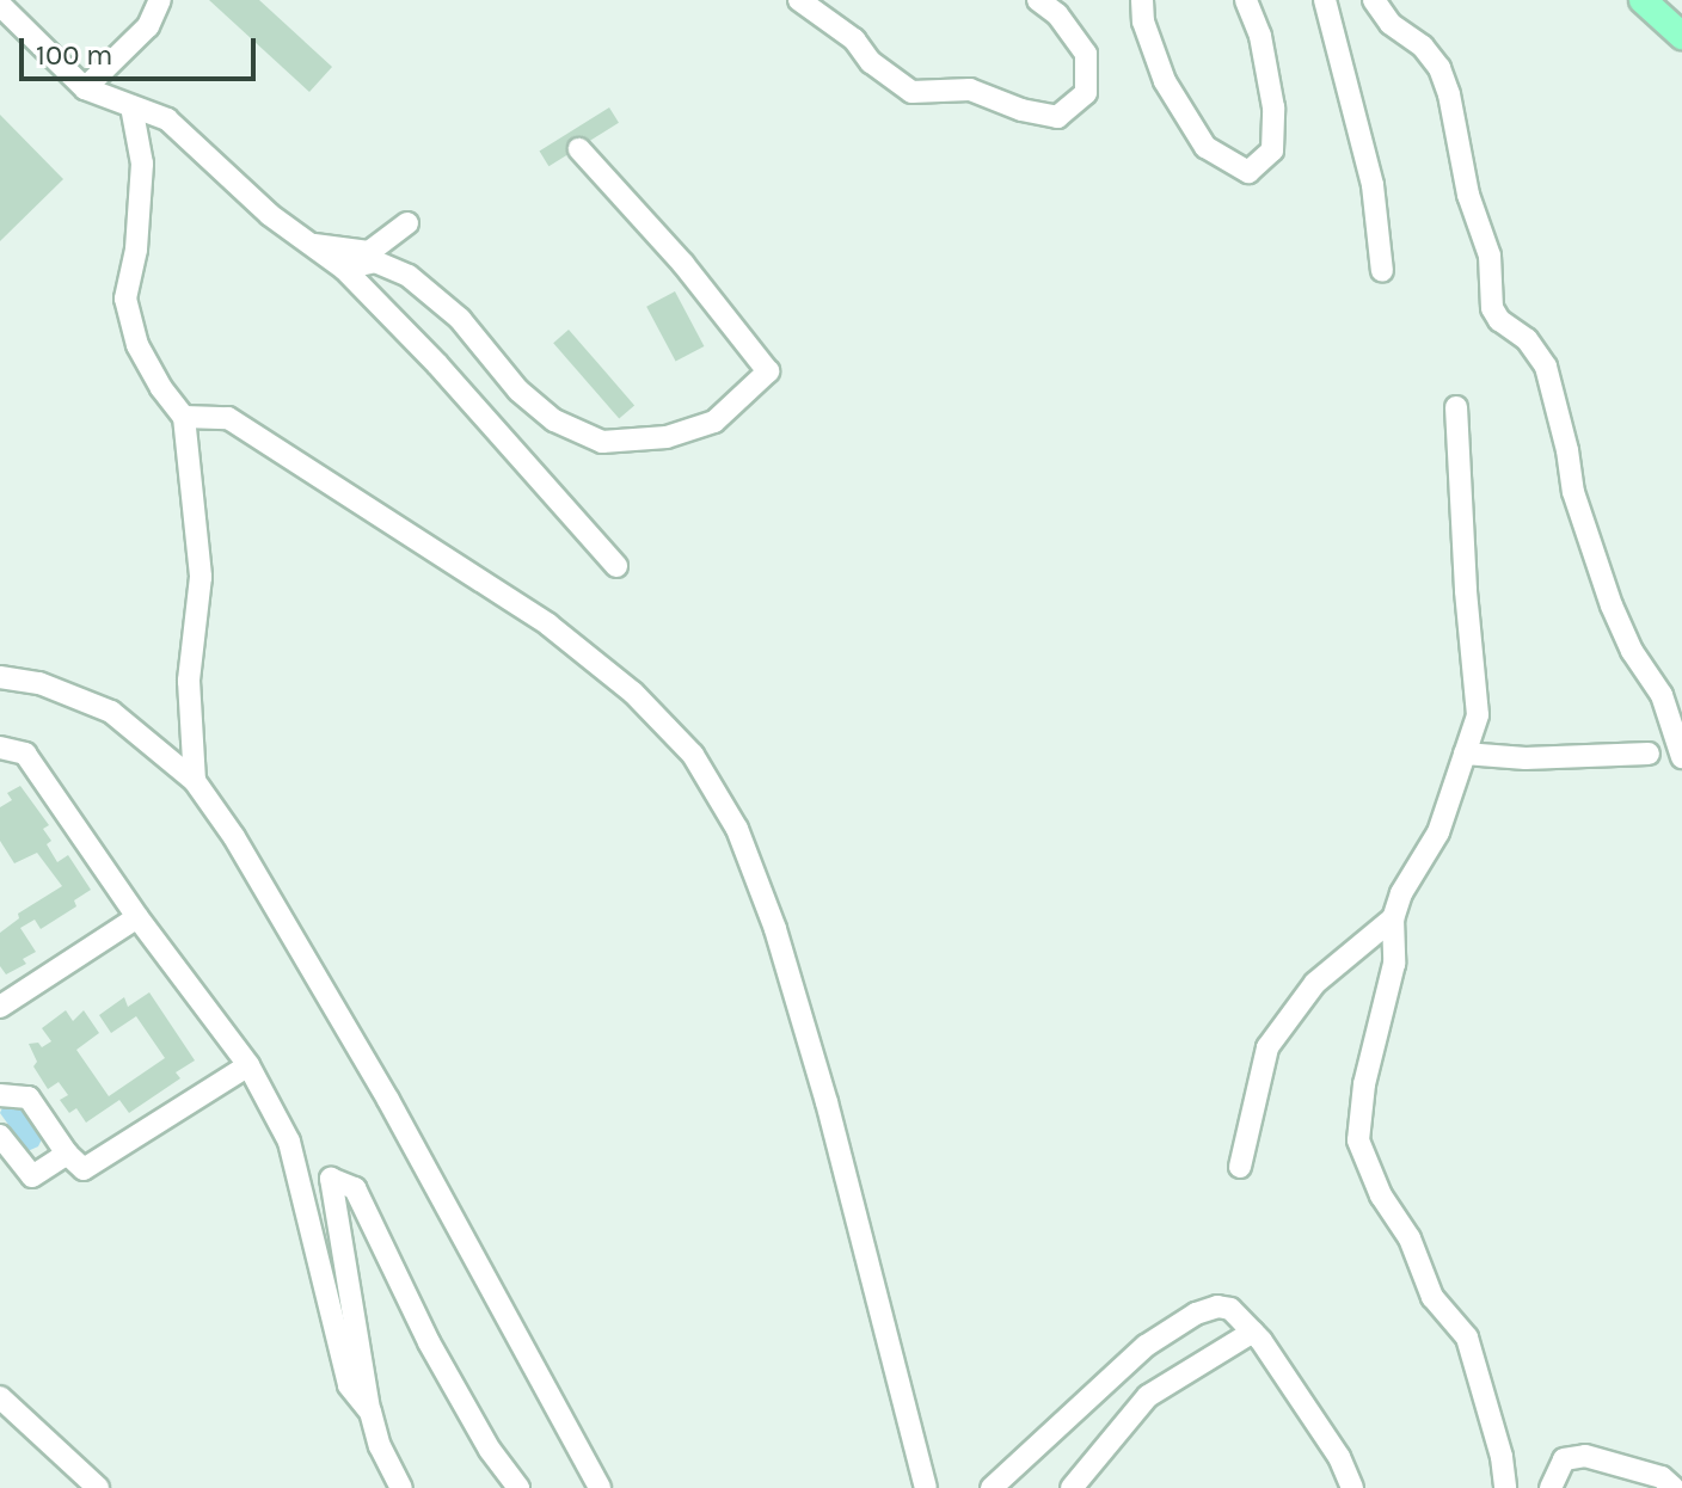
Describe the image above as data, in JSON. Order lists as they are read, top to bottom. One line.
{"scale_bar":"100 m"}
